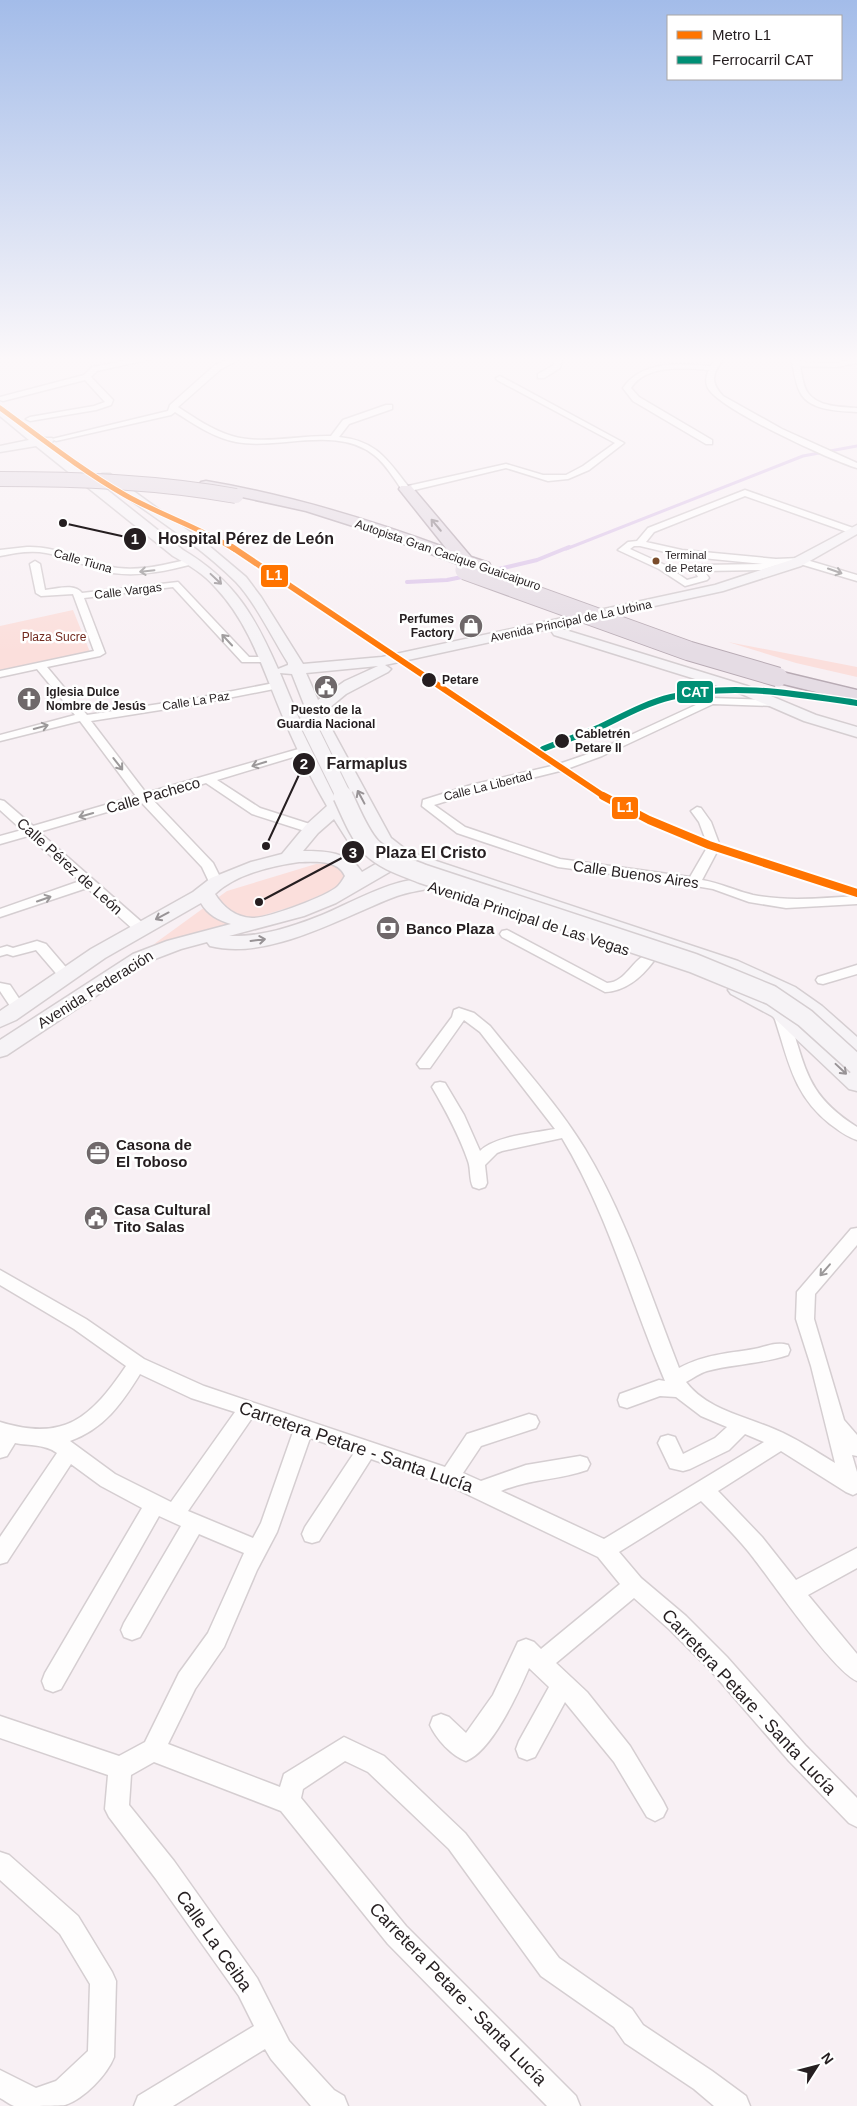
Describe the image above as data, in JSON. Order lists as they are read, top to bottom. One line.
{"streets":{"highway":["Autopista Gran Cacique Guaicaipuro"],"street":["Calle Tiuna","Calle Vargas","Avenida Principal de La Urbina","Calle La Paz","Calle La Libertad","Calle Pacheco","Calle Pérez de León","Calle Buenos Aires","Avenida Principal de Las Vegas","Avenida Federación","Carretera Petare - Santa Lucía","Calle La Ceiba"]},"crossings":[["Calle Tiuna","Avenida Principal de Las Vegas"],["Calle Vargas","Avenida Principal de La Urbina"],["Calle Vargas","Calle La Paz"],["Calle Vargas","Avenida Principal de Las Vegas"],["Avenida Principal de La Urbina","Calle La Paz"],["Avenida Principal de La Urbina","Avenida Principal de Las Vegas"],["Calle La Paz","Avenida Principal de Las Vegas"],["Calle La Libertad","Calle Buenos Aires"],["Calle Pacheco","Calle Pérez de León"],["Calle Pacheco","Avenida Principal de Las Vegas"],["Calle Pérez de León","Avenida Federación"],["Avenida Principal de Las Vegas","Avenida Federación"]],"one_way":["Calle Tiuna","Calle Vargas"],"parks":["Plaza Sucre"],"places":{"other":["Hospital Pérez de León","Terminal de Petare","Petare","Cabletrén Petare II","Farmaplus","Plaza El Cristo"],"shop":["Perfumes Factory"],"public building":["Puesto de la Guardia Nacional","Casa Cultural Tito Salas"],"church":["Iglesia Dulce Nombre de Jesús"],"bank":["Banco Plaza"],"office":["Casona de El Toboso"]},"lines":["metro line L1","rail line CAT"],"legend":["Metro L1","Ferrocarril CAT"],"north":"top right"}
